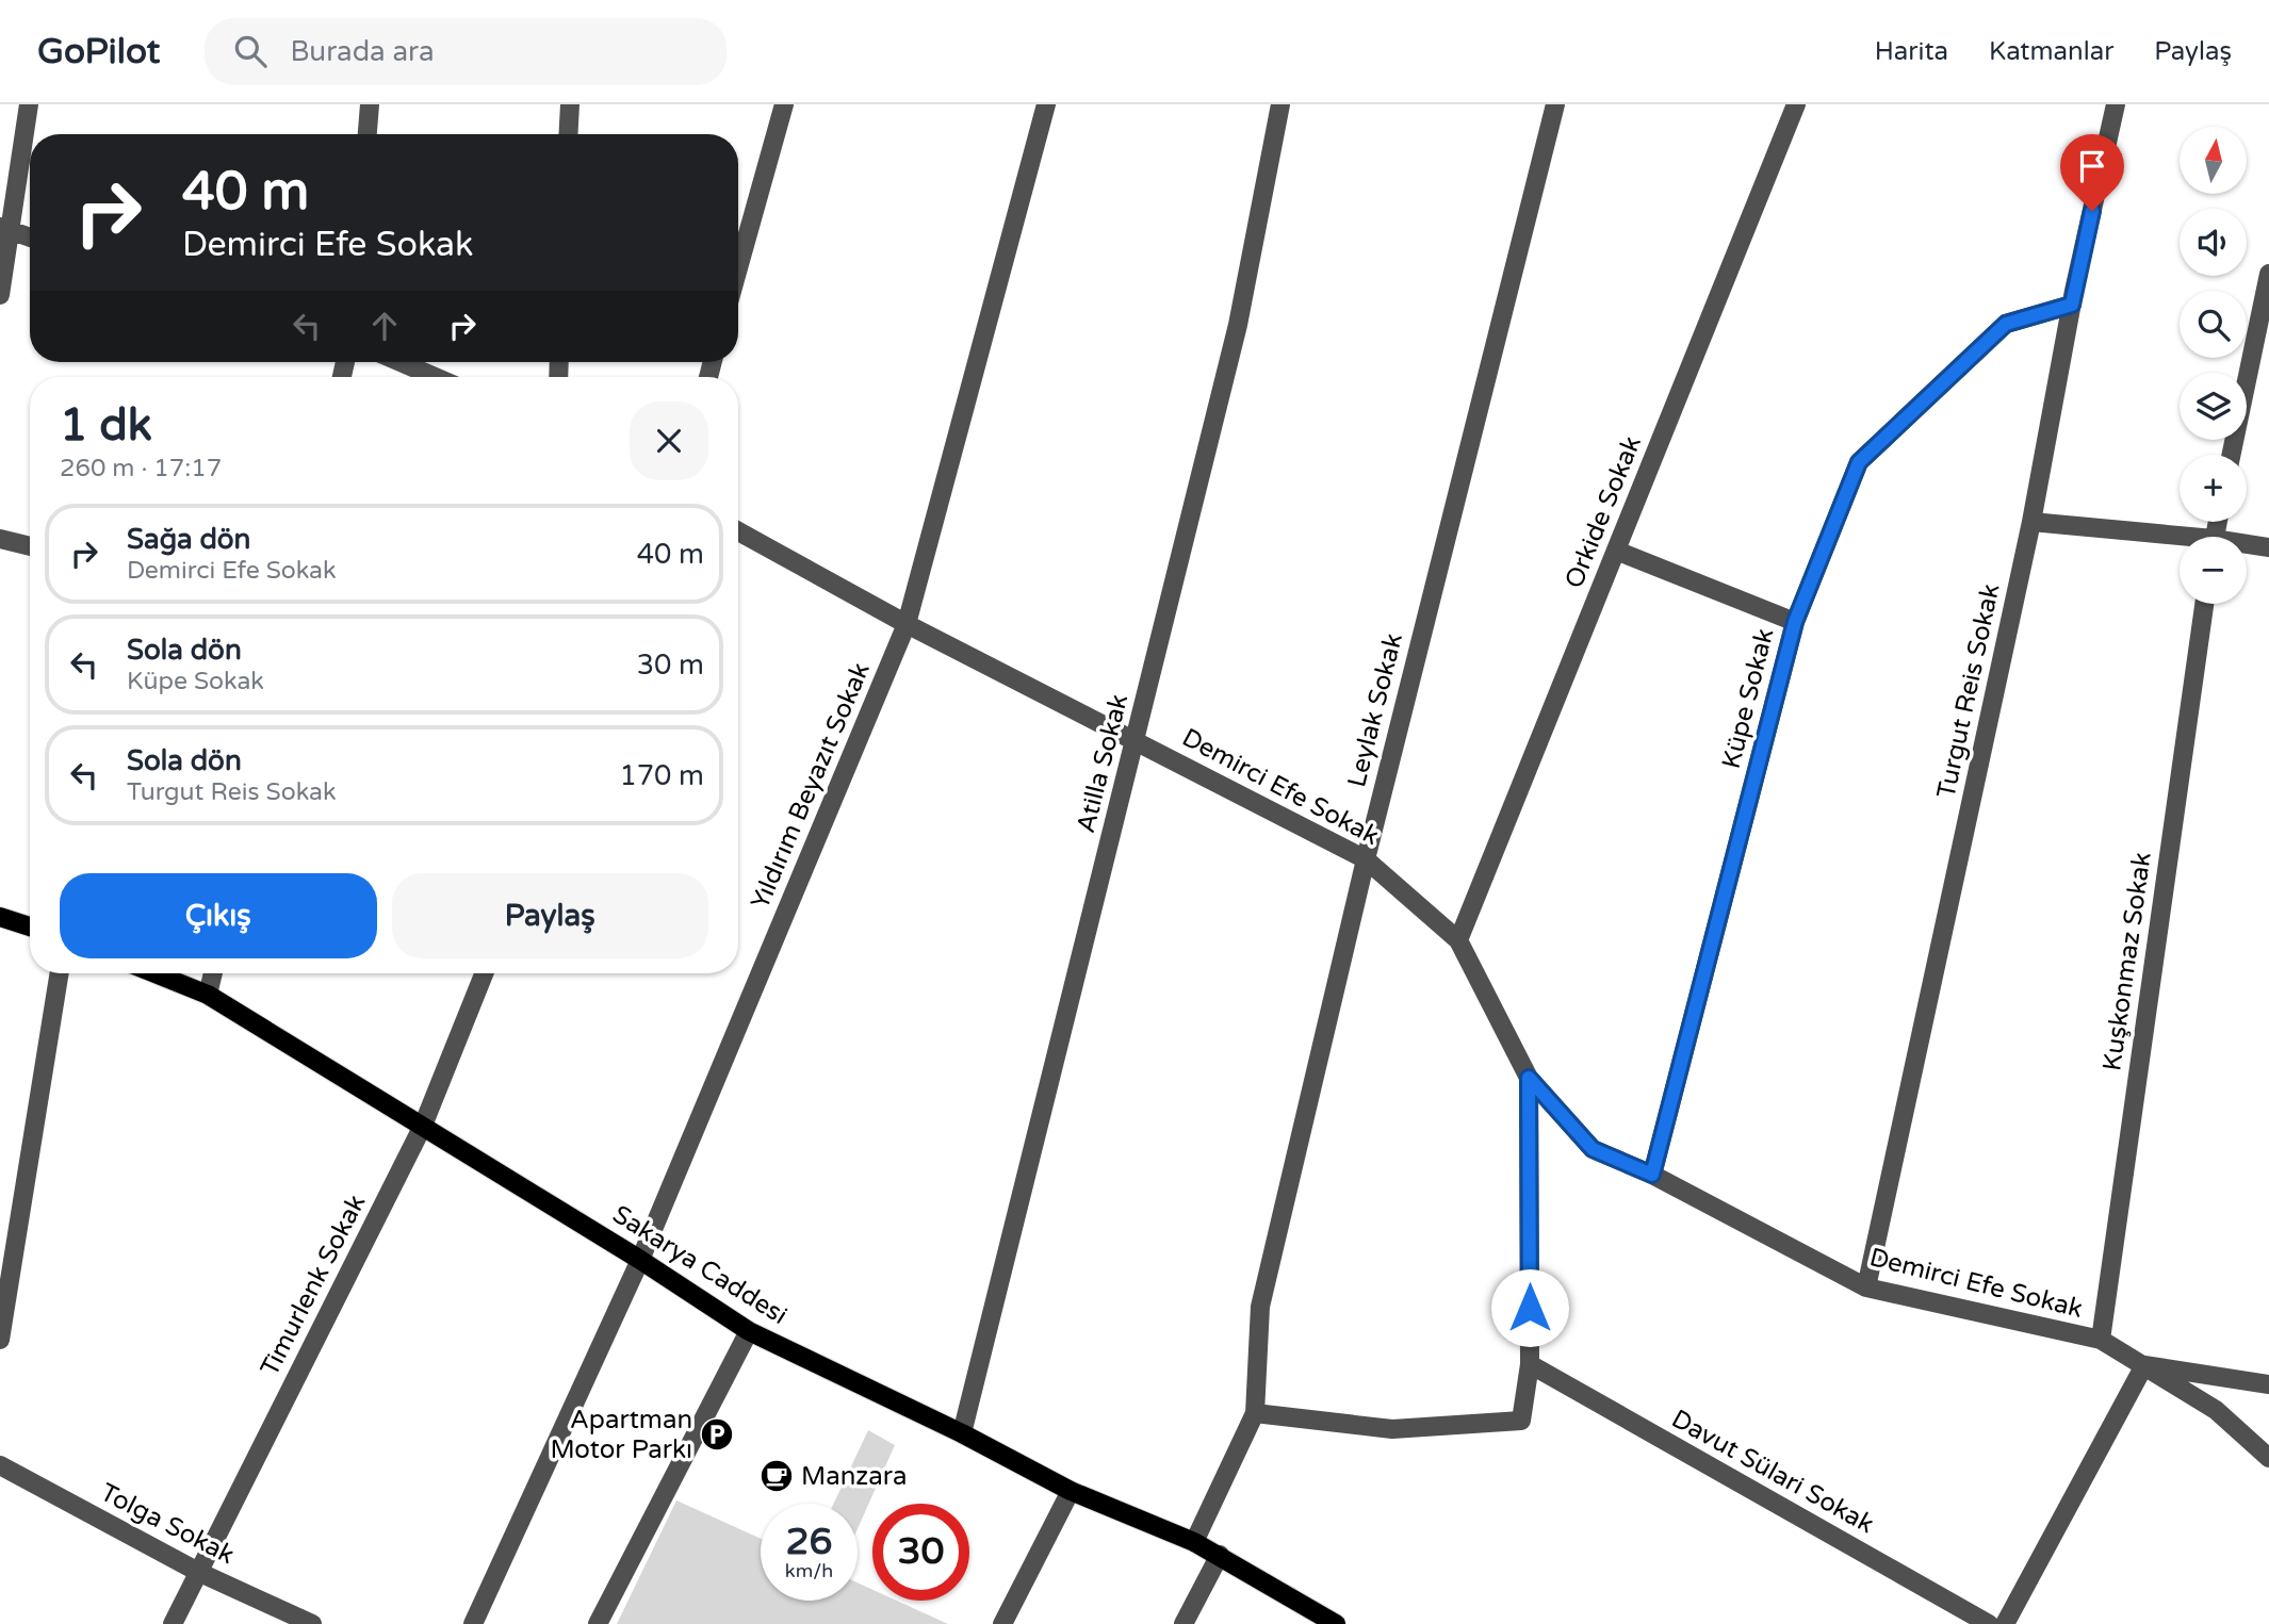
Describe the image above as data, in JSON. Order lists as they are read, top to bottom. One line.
{"streets":{"main road":["Sakarya Caddesi"],"street":["Orkide Sokak","Turgut Reis Sokak","Küpe Sokak","Leylak Sokak","Atilla Sokak","Yıldırım Beyazıt Sokak","Demirci Efe Sokak","Kuşkonmaz Sokak","Timurlenk Sokak","Davut Sülari Sokak","Tolga Sokak"]},"crossings":[["Orkide Sokak","Demirci Efe Sokak"],["Turgut Reis Sokak","Küpe Sokak"],["Turgut Reis Sokak","Demirci Efe Sokak"],["Küpe Sokak","Demirci Efe Sokak"],["Leylak Sokak","Demirci Efe Sokak"],["Leylak Sokak","Sakarya Caddesi"],["Atilla Sokak","Demirci Efe Sokak"],["Atilla Sokak","Sakarya Caddesi"],["Yıldırım Beyazıt Sokak","Demirci Efe Sokak"],["Yıldırım Beyazıt Sokak","Sakarya Caddesi"],["Demirci Efe Sokak","Kuşkonmaz Sokak"],["Sakarya Caddesi","Timurlenk Sokak"],["Timurlenk Sokak","Tolga Sokak"]],"places":{"parking":["Apartman Motor Parkı"],"cafe":["Manzara"]},"north":"top","page":{"header":"GoPilot","search":"Burada ara","nav":["Harita","Katmanlar","Paylaş"],"map_buttons":["+","−"],"turn":["40 m","Demirci Efe Sokak"],"heading":["1 dk","260 m · 17:17"],"list":[{"name":"Sağa dön","note":"Demirci Efe Sokak","value":"40 m"},{"name":"Sola dön","note":"Küpe Sokak","value":"30 m"},{"name":"Sola dön","note":"Turgut Reis Sokak","value":"170 m"}],"buttons":["Çıkış","Paylaş"],"speed":"26 km/h","limit":"30"}}
